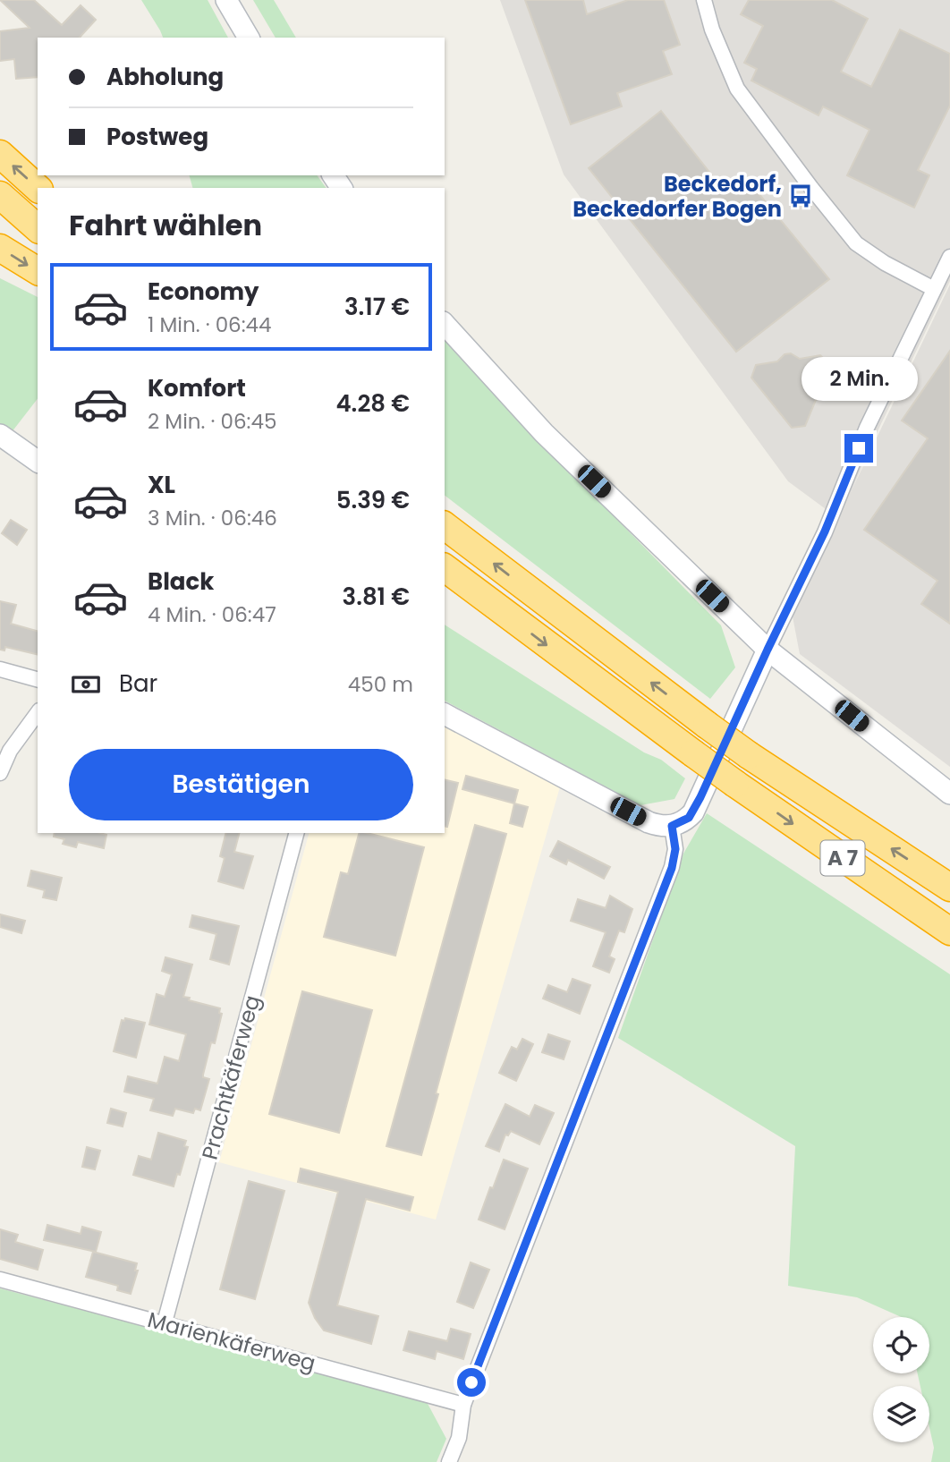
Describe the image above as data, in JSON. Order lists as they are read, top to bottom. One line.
{"streets":{"highway":["A 7"],"street":["Prachtkäferweg","Marienkäferweg"]},"crossings":[["Prachtkäferweg","Marienkäferweg"]],"places":{"bus stop":["Beckedorf, Beckedorfer Bogen"]},"page":{"banner":["Abholung","Postweg"],"heading":"Fahrt wählen","list":[{"name":"Economy","note":"1 Min. · 06:44","value":"3.17 €"},{"name":"Komfort","note":"2 Min. · 06:45","value":"4.28 €"},{"name":"XL","note":"3 Min. · 06:46","value":"5.39 €"},{"name":"Black","note":"4 Min. · 06:47","value":"3.81 €"}],"bubble":"2 Min.","pay":["Bar","450 m"],"buttons":"Bestätigen"}}
